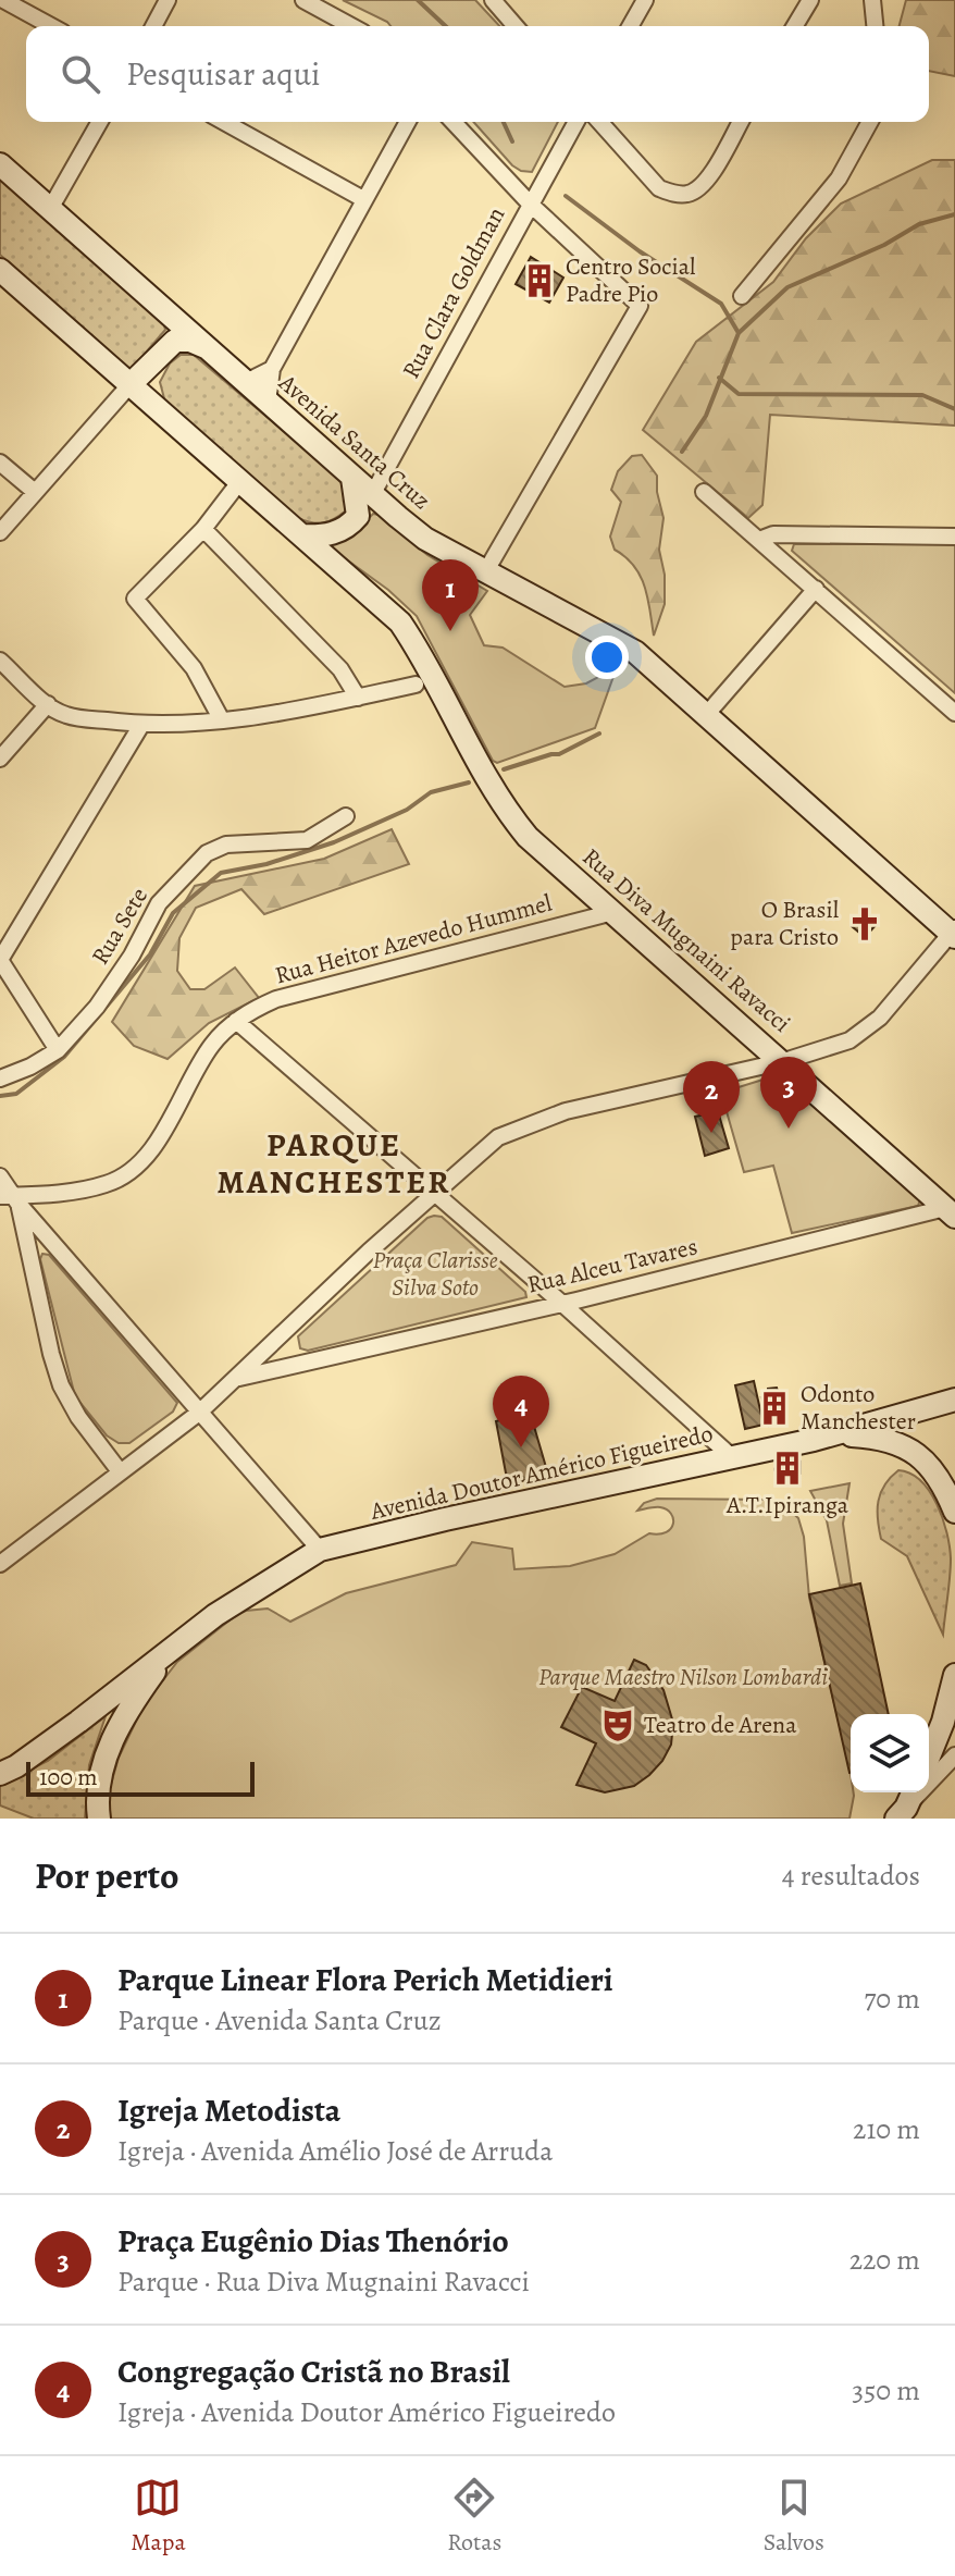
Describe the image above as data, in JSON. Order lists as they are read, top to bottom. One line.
{"streets":{"main road":["Avenida Santa Cruz","Rua Diva Mugnaini Ravacci","Avenida Doutor Américo Figueiredo"],"street":["Rua Clara Goldman","Rua Sete","Rua Heitor Azevedo Hummel","Rua Alceu Tavares"]},"crossings":[["Rua Clara Goldman","Avenida Santa Cruz"],["Rua Heitor Azevedo Hummel","Rua Diva Mugnaini Ravacci"],["Rua Diva Mugnaini Ravacci","Rua Alceu Tavares"]],"districts":["PARQUE MANCHESTER"],"parks":["Praça Clarisse Silva Soto","Parque Maestro Nilson Lombardi"],"places":{"building":["Centro Social Padre Pio","Odonto Manchester","A.T.Ipiranga"],"church":["O Brasil para Cristo"],"theatre":["Teatro de Arena"]},"scale_bar":"100 m","page":{"search":"Pesquisar aqui","pins":["1","3","2","4"],"scale":"100 m","heading":["Por perto","4 resultados"],"list":[{"mark":"1","name":"Parque Linear Flora Perich Metidieri","note":"Parque · Avenida Santa Cruz","value":"70 m"},{"mark":"2","name":"Igreja Metodista","note":"Igreja · Avenida Amélio José de Arruda","value":"210 m"},{"mark":"3","name":"Praça Eugênio Dias Thenório","note":"Parque · Rua Diva Mugnaini Ravacci","value":"220 m"},{"mark":"4","name":"Congregação Cristã no Brasil","note":"Igreja · Avenida Doutor Américo Figueiredo","value":"350 m"}],"nav":["Mapa","Rotas","Salvos"]}}
